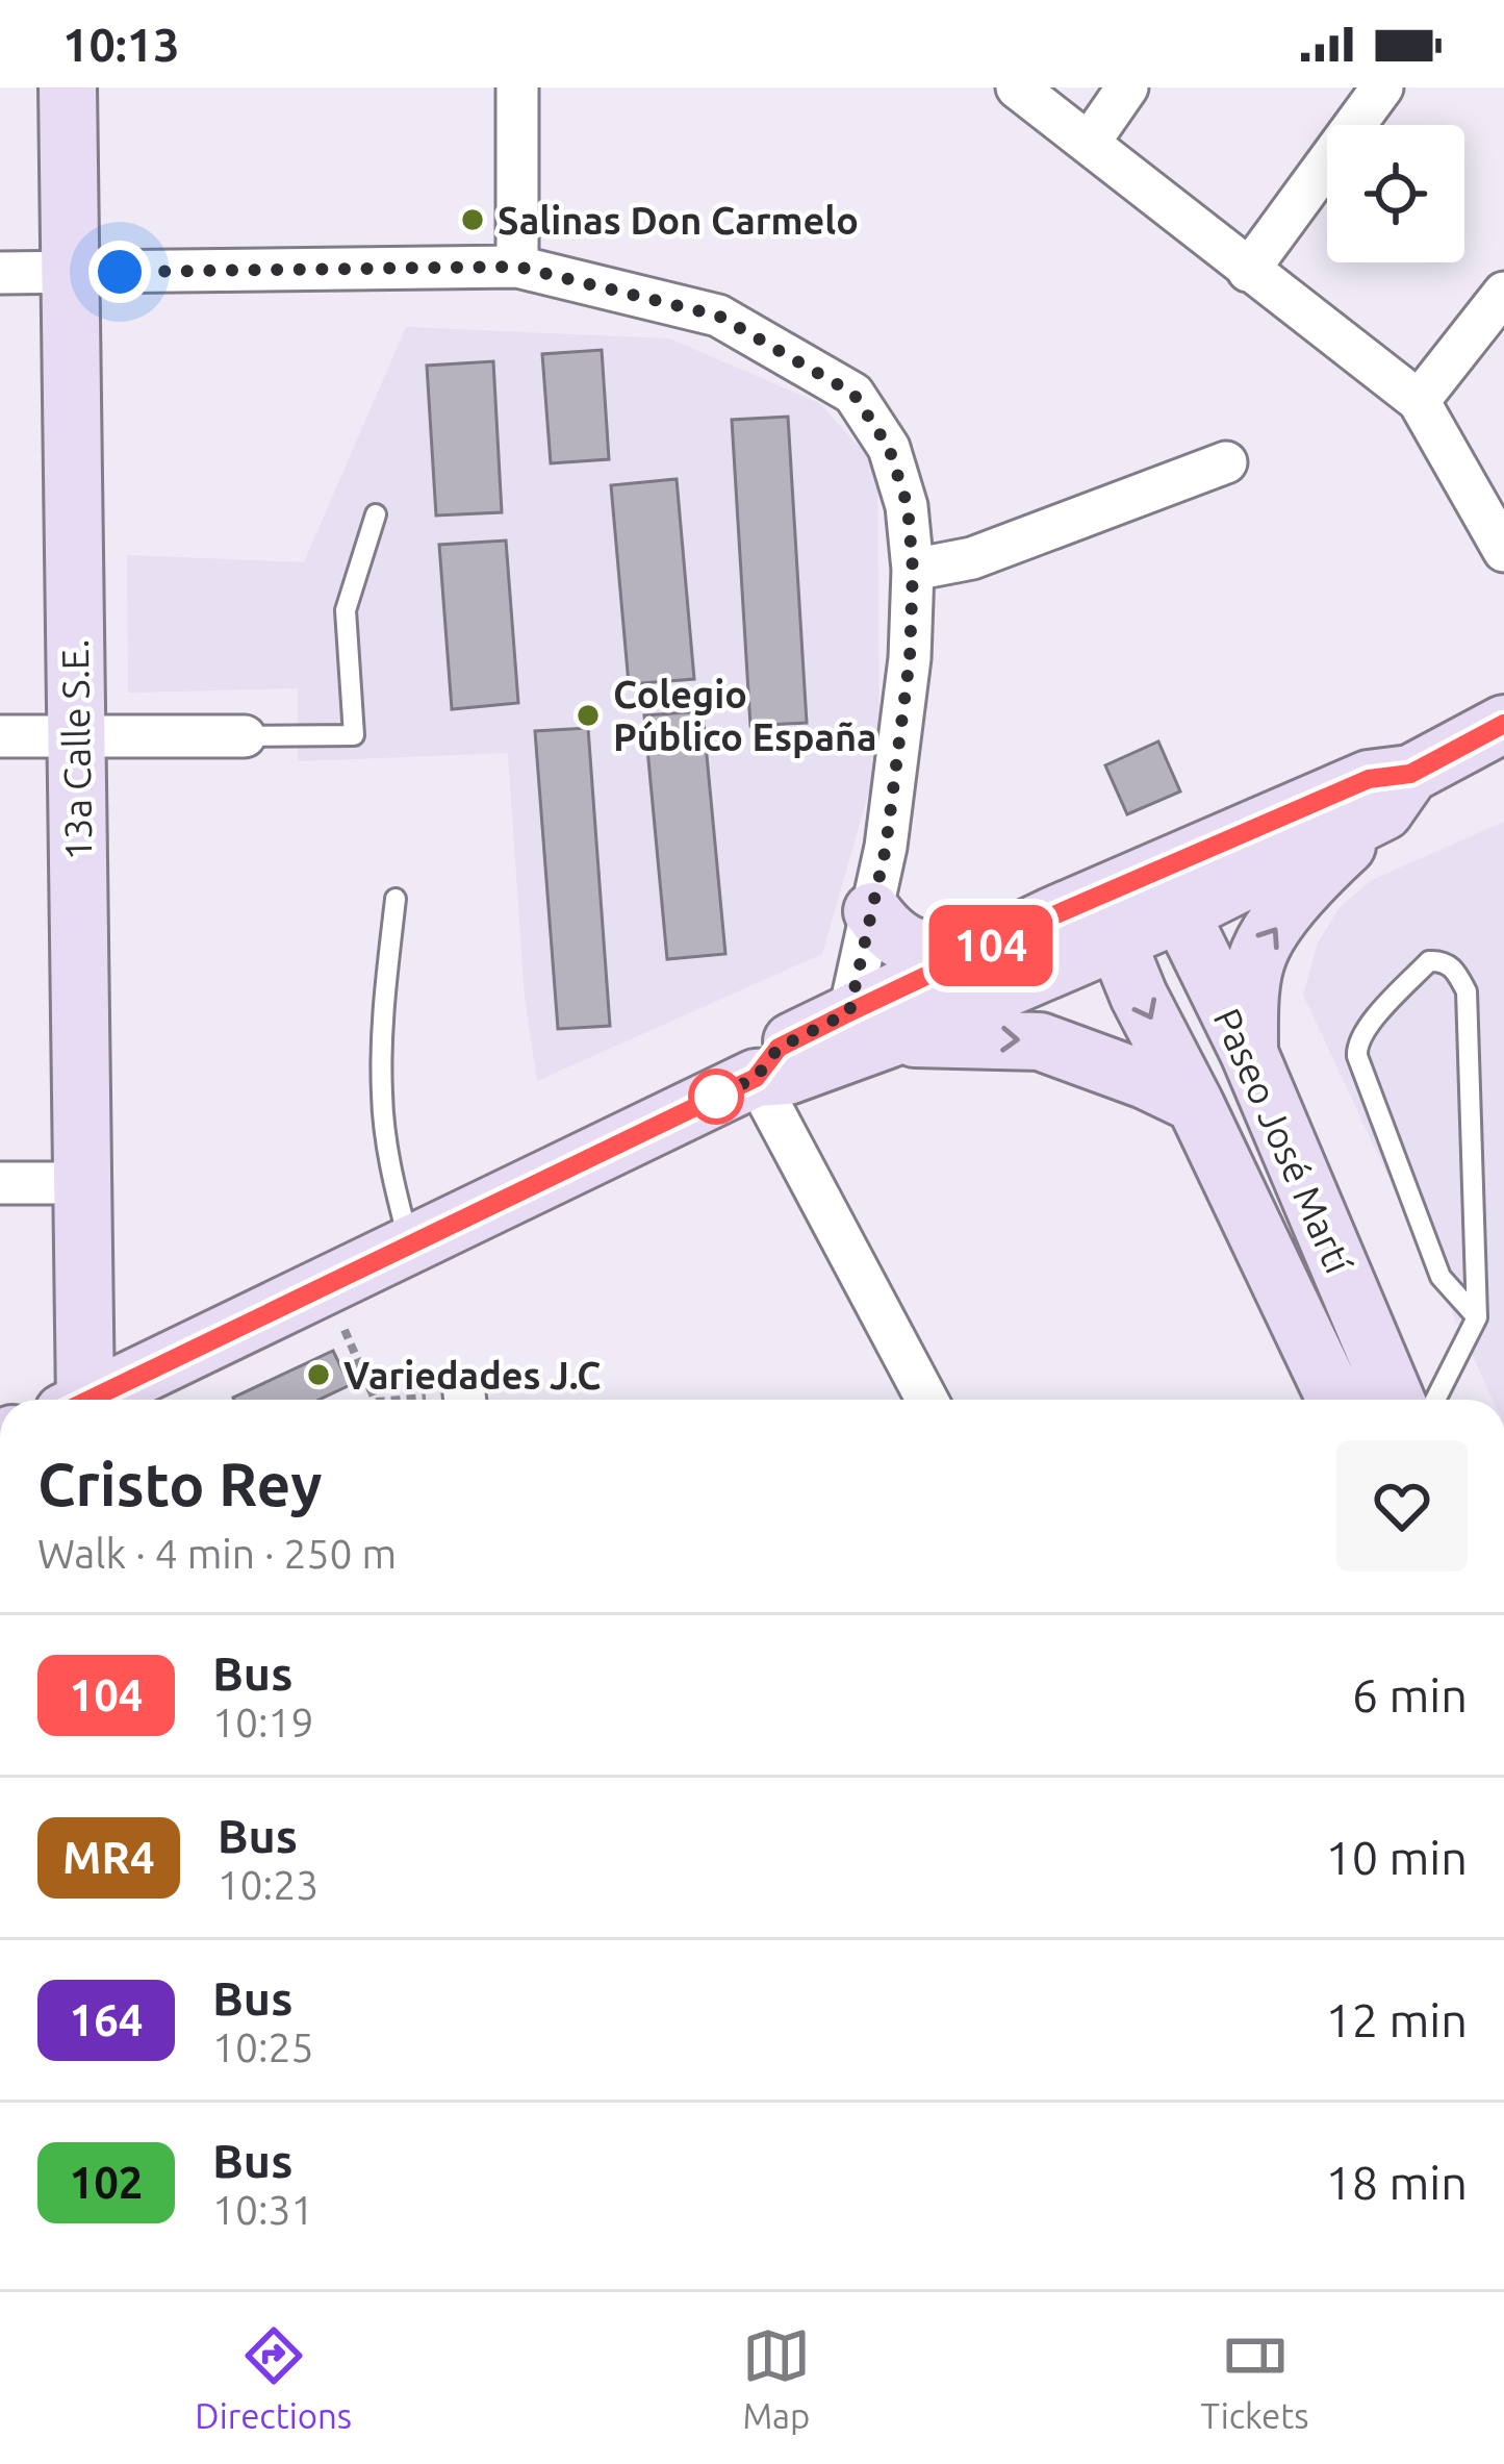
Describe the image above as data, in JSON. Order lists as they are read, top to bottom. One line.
{"streets":{"main road":["13a Calle S.E.","Paseo José Martí"]},"places":["Salinas Don Carmelo","Colegio Público España","Variedades J.C"],"lines":["bus line 104"],"page":{"status":"10:13","on_map":"104","heading":["Cristo Rey","Walk · 4 min · 250 m"],"list":[{"mark":"104","name":"Bus","note":"10:19","value":"6 min"},{"mark":"MR4","name":"Bus","note":"10:23","value":"10 min"},{"mark":"164","name":"Bus","note":"10:25","value":"12 min"},{"mark":"102","name":"Bus","note":"10:31","value":"18 min"}],"tabs":["Directions","Map","Tickets"]}}
